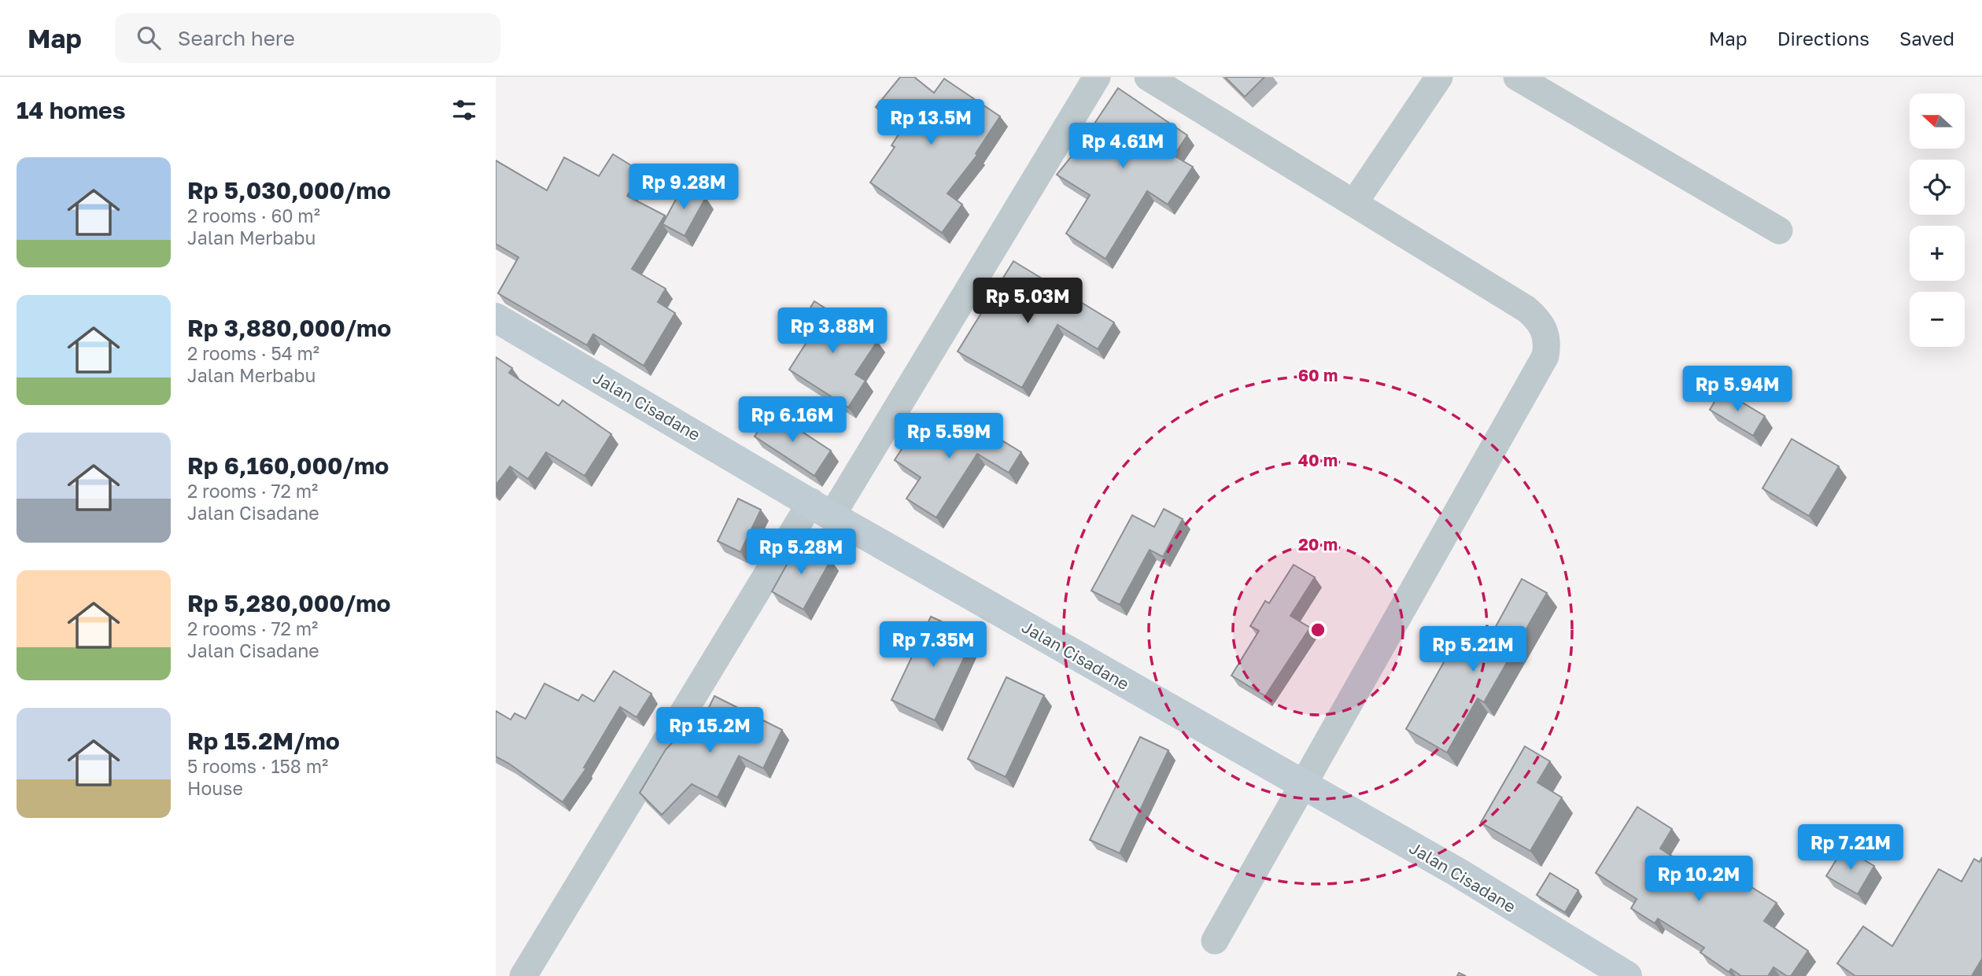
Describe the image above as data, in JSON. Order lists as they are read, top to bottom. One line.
{"streets":{"street":["Jalan Cisadane"]},"north":"left","page":{"header":"Map","search":"Search here","nav":["Map","Directions","Saved"],"heading":"14 homes","map_buttons":["+","−"],"price":["Rp 13.5M","Rp 4.61M","Rp 9.28M","Rp 5.03M","Rp 3.88M","Rp 5.94M","Rp 6.16M","Rp 5.59M","Rp 5.28M","Rp 7.35M","Rp 5.21M","Rp 15.2M","Rp 7.21M","Rp 10.2M"],"list":[{"name":"Rp 5,030,000/mo","note":"2 rooms · 60 m² · Jalan Merbabu"},{"name":"Rp 3,880,000/mo","note":"2 rooms · 54 m² · Jalan Merbabu"},{"name":"Rp 6,160,000/mo","note":"2 rooms · 72 m² · Jalan Cisadane"},{"name":"Rp 5,280,000/mo","note":"2 rooms · 72 m² · Jalan Cisadane"},{"name":"Rp 15.2M/mo","note":"5 rooms · 158 m² · House"}]},"rings":["60 m","40 m","20 m"]}
